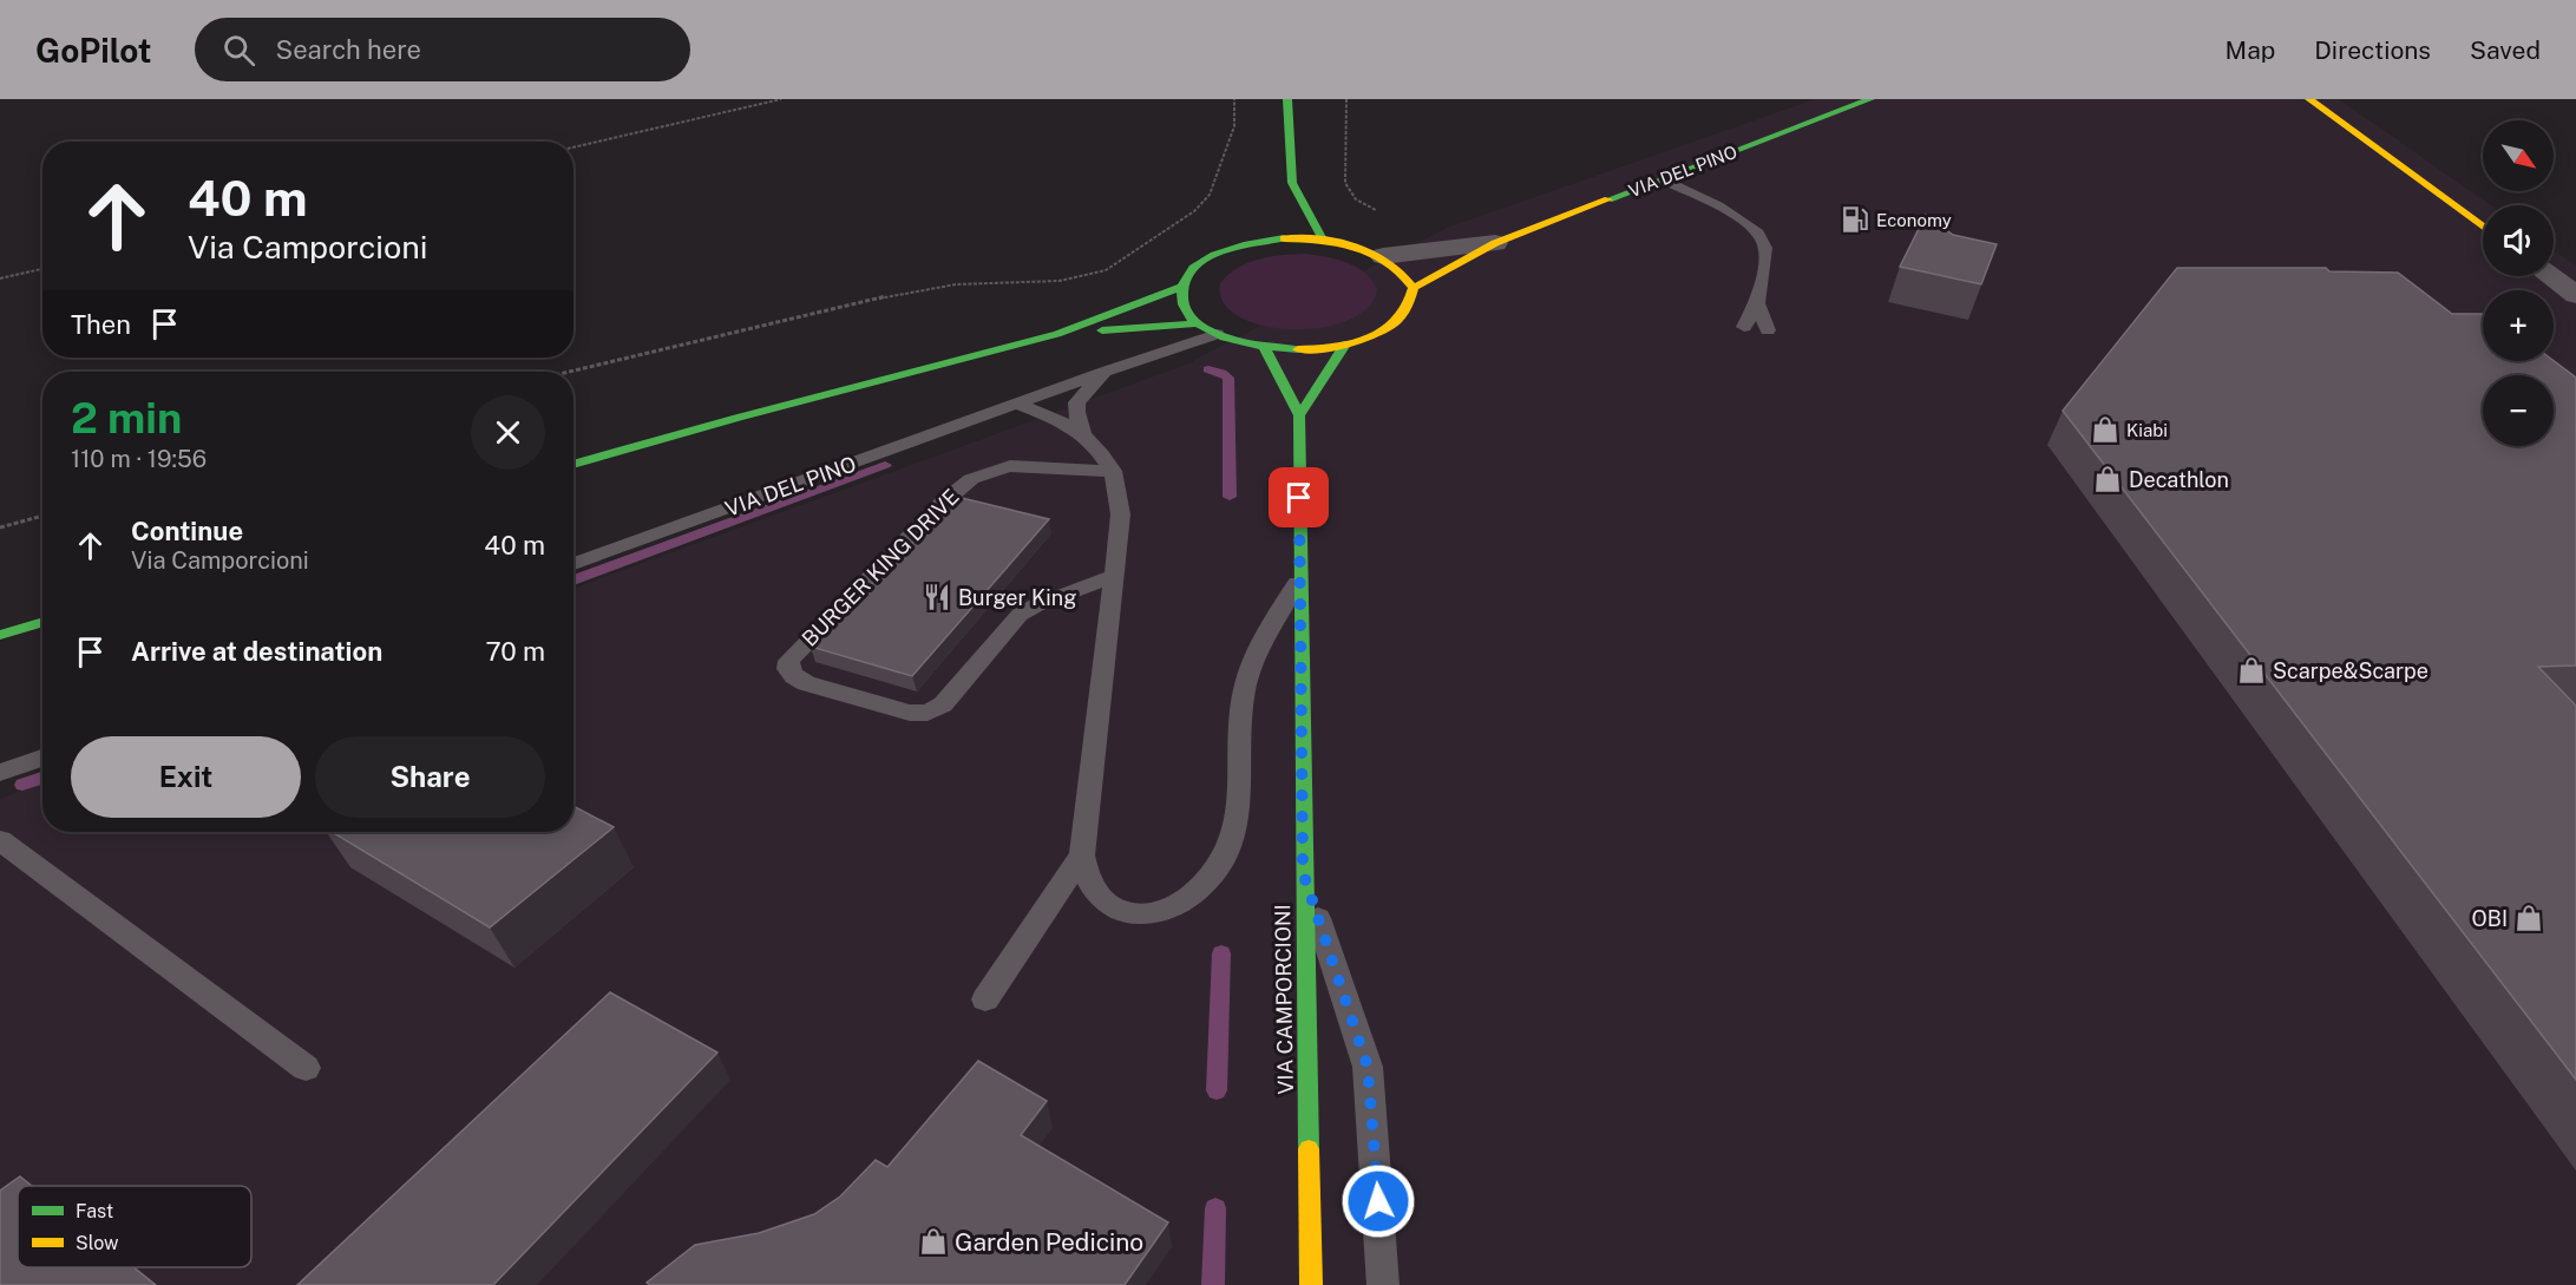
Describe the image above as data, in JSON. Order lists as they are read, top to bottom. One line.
{"streets":{"main road":["VIA DEL PINO","VIA CAMPORCIONI"],"lane":["BURGER KING DRIVE"]},"places":{"fuel station":["Economy"],"shop":["Kiabi","Decathlon","Scarpe&Scarpe","OBI","Garden Pedicino"],"restaurant":["Burger King"]},"legend":["Fast","Slow"],"north":"bottom right","page":{"header":"GoPilot","search":"Search here","nav":["Map","Directions","Saved"],"map_buttons":["+","−"],"turn":["40 m","Via Camporcioni"],"then":"Then","heading":["2 min","110 m · 19:56"],"list":[{"name":"Continue","note":"Via Camporcioni","value":"40 m"},{"name":"Arrive at destination","value":"70 m"}],"buttons":["Exit","Share"]}}
